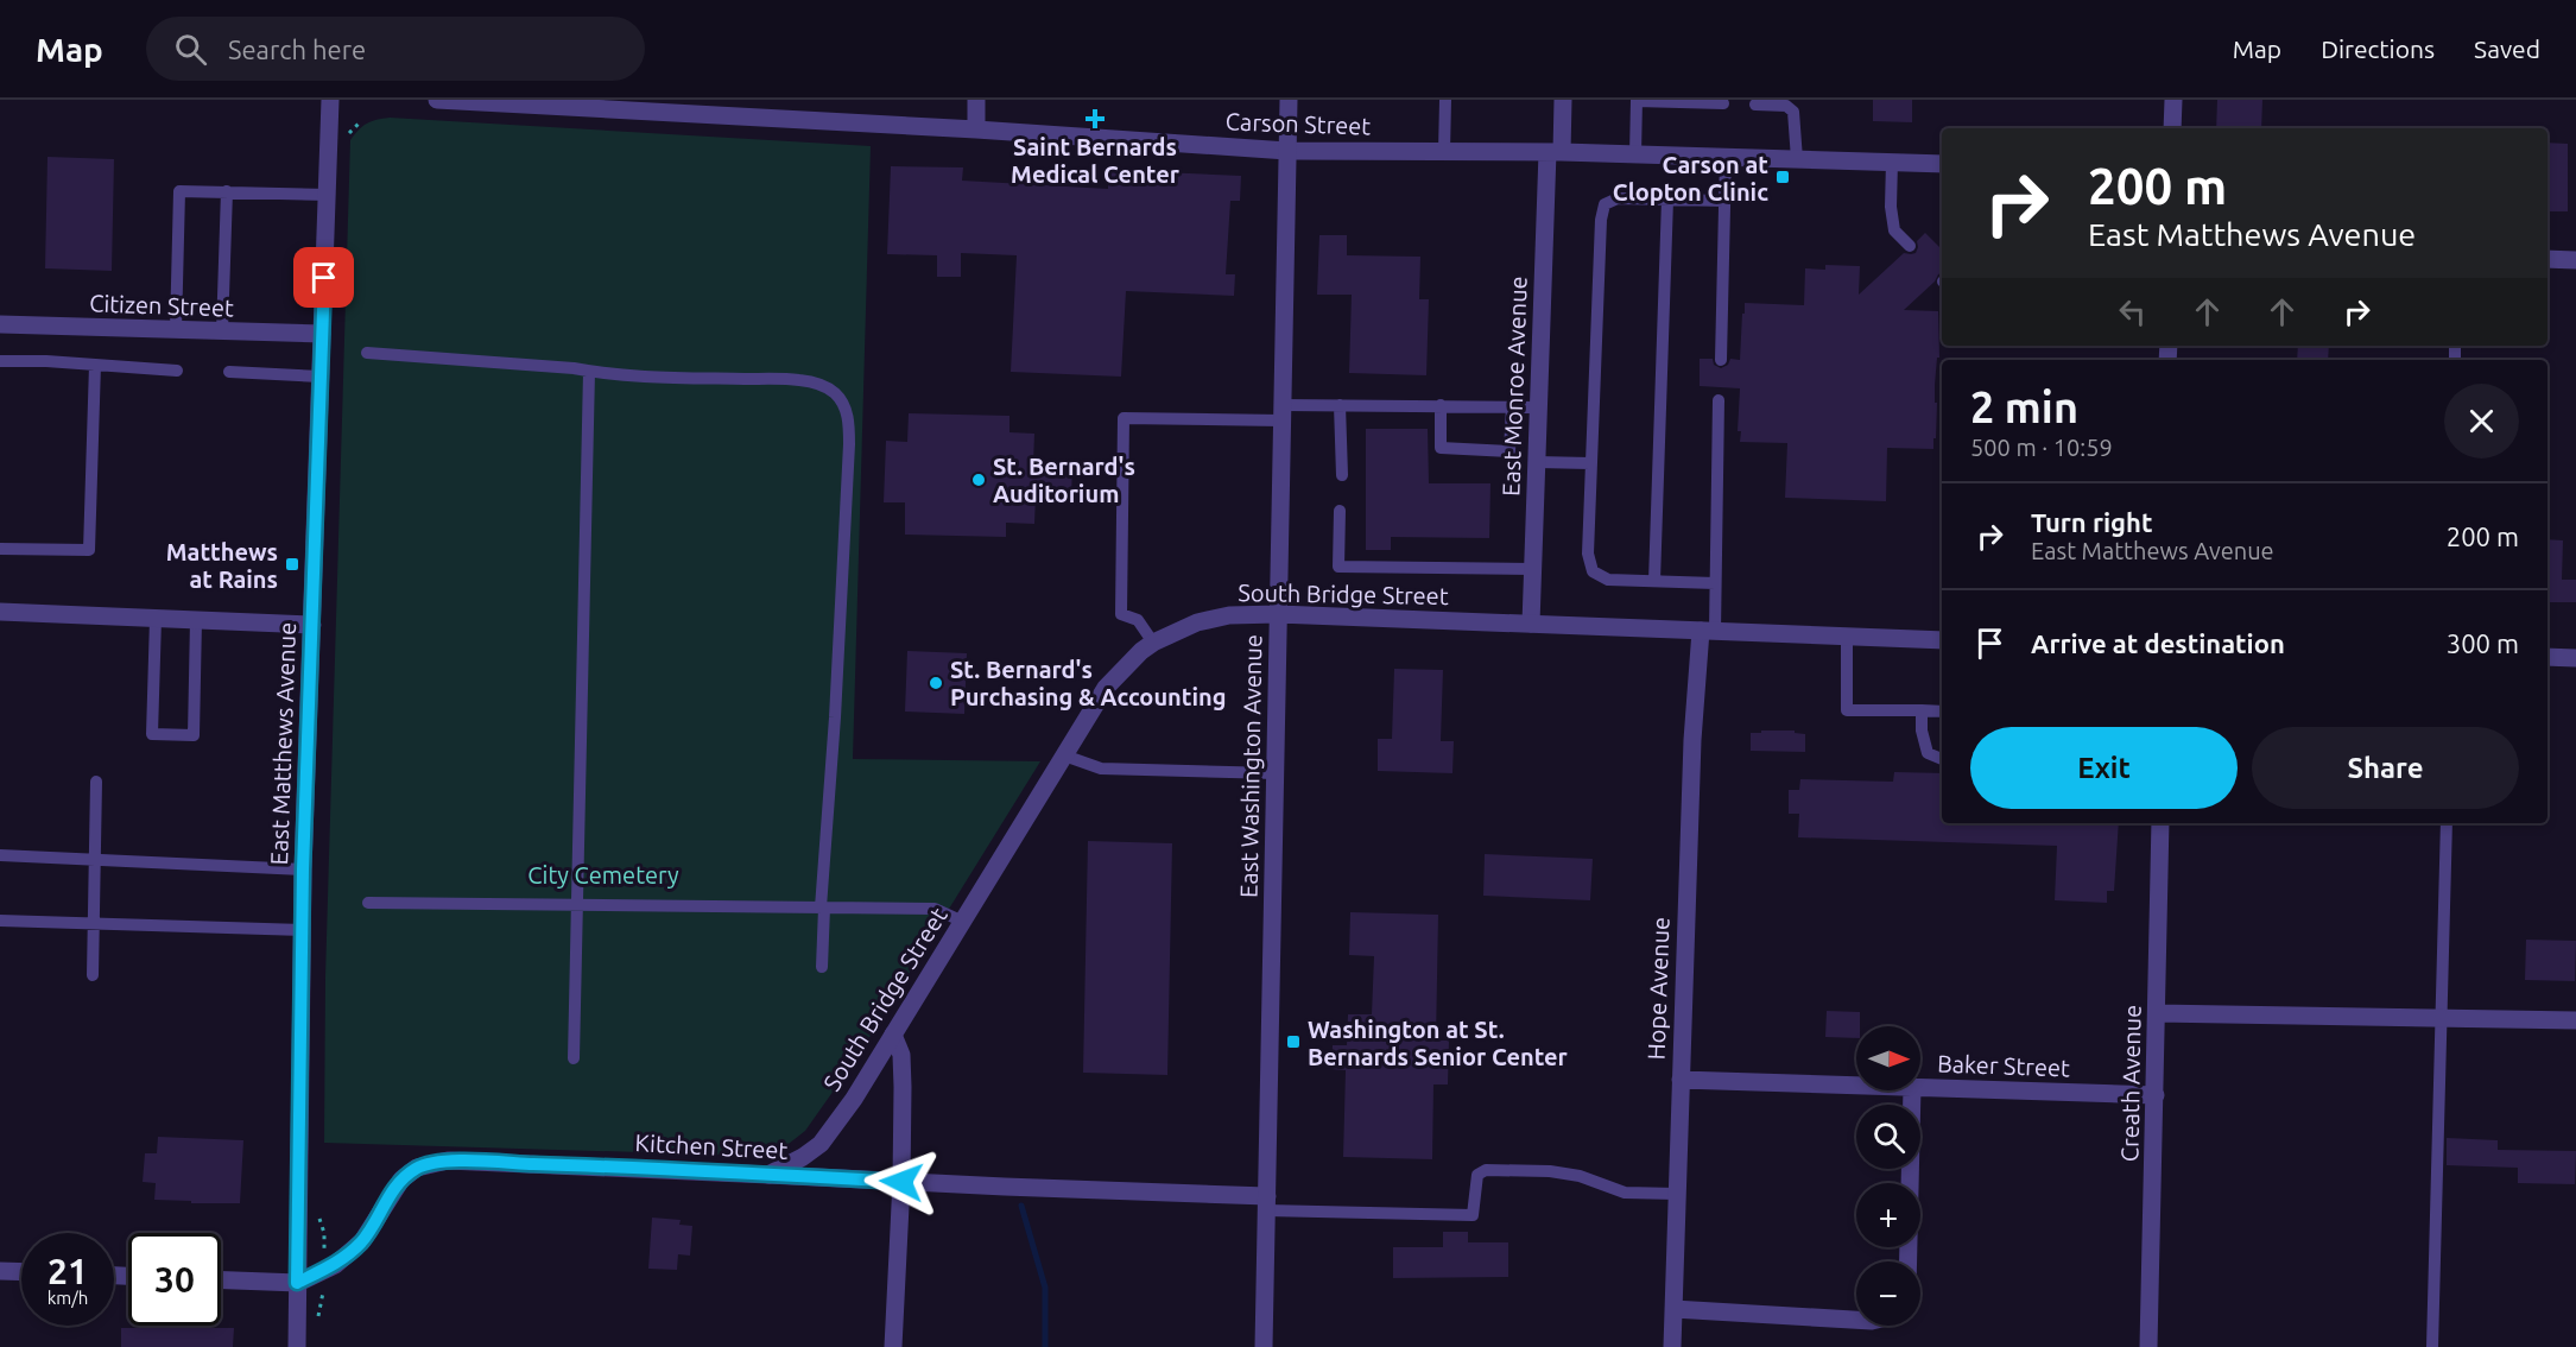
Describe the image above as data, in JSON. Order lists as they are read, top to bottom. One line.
{"streets":{"street":["Carson Street","Citizen Street","East Monroe Avenue","South Bridge Street","East Matthews Avenue","East Washington Avenue","Hope Avenue","Baker Street","Creath Avenue","Kitchen Street"]},"crossings":[["Carson Street","East Monroe Avenue"],["Carson Street","East Washington Avenue"],["Citizen Street","East Matthews Avenue"],["East Monroe Avenue","South Bridge Street"],["South Bridge Street","East Washington Avenue"],["South Bridge Street","Hope Avenue"],["South Bridge Street","Kitchen Street"],["East Matthews Avenue","Kitchen Street"],["East Washington Avenue","Kitchen Street"],["Hope Avenue","Baker Street"],["Baker Street","Creath Avenue"]],"parks":["City Cemetery"],"places":{"health":["Saint Bernards Medical Center"],"transit":["Carson at Clopton Clinic","Matthews at Rains","Washington at St. Bernards Senior Center"],"other":["St. Bernard's Auditorium","St. Bernard's Purchasing & Accounting"]},"north":"right","page":{"header":"Map","search":"Search here","nav":["Map","Directions","Saved"],"turn":["200 m","East Matthews Avenue"],"heading":["2 min","500 m · 10:59"],"list":[{"name":"Turn right","note":"East Matthews Avenue","value":"200 m"},{"name":"Arrive at destination","value":"300 m"}],"buttons":["Exit","Share"],"map_buttons":["+","−"],"speed":"21 km/h","limit":"30"}}
